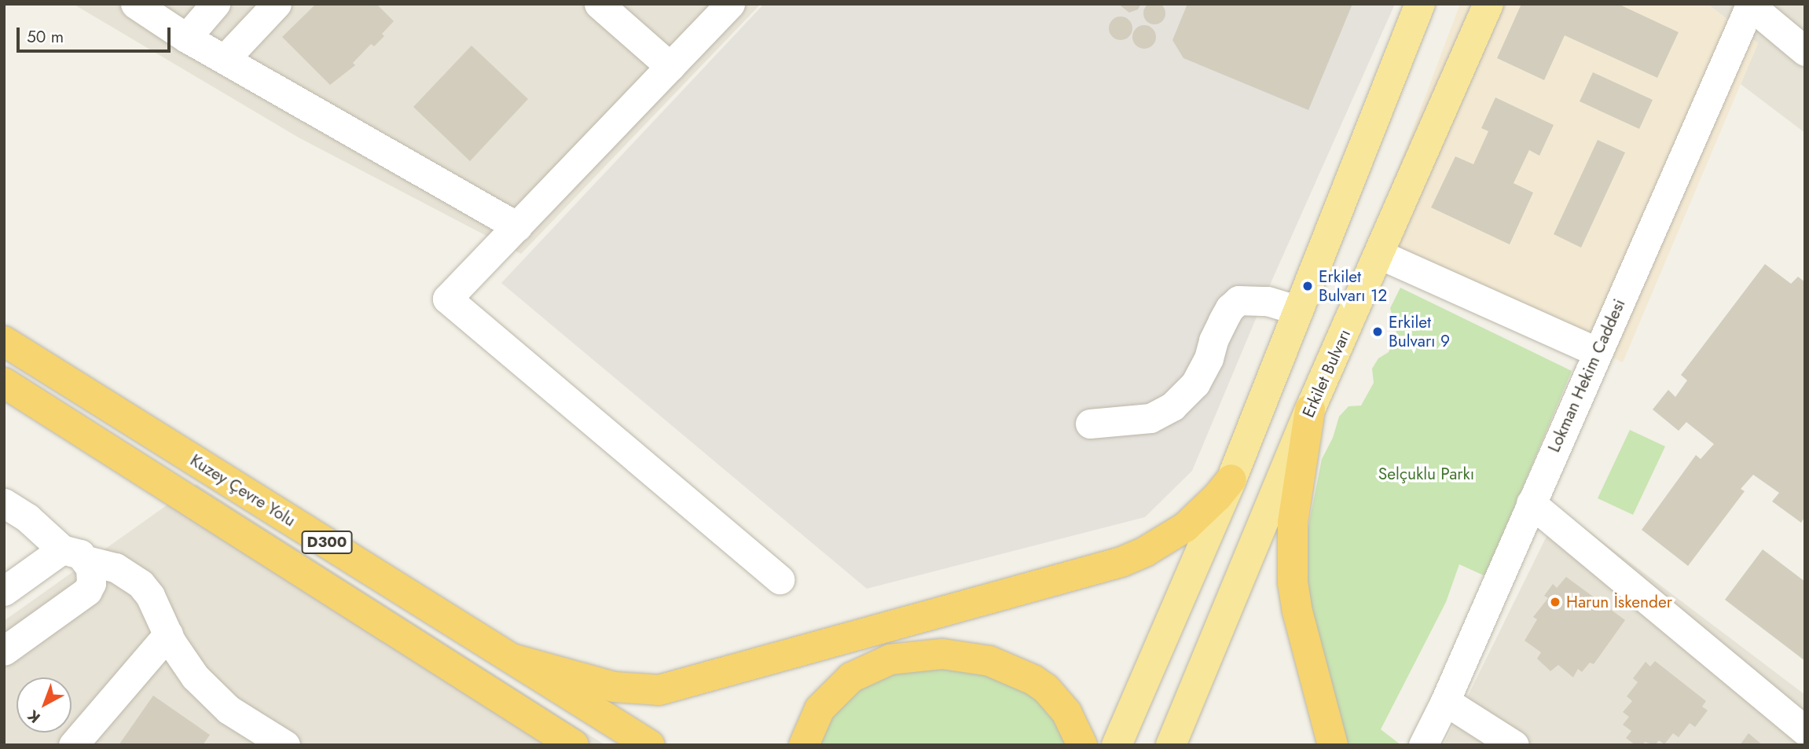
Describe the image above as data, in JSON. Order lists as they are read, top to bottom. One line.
{"streets":{"highway":["Kuzey Çevre Yolu","D300"],"main road":["Erkilet Bulvarı"],"street":["Lokman Hekim Caddesi"]},"parks":["Selçuklu Parkı"],"places":["Erkilet Bulvarı 12","Erkilet Bulvarı 9","Harun İskender"],"scale_bar":"50 m","north":"bottom left"}
